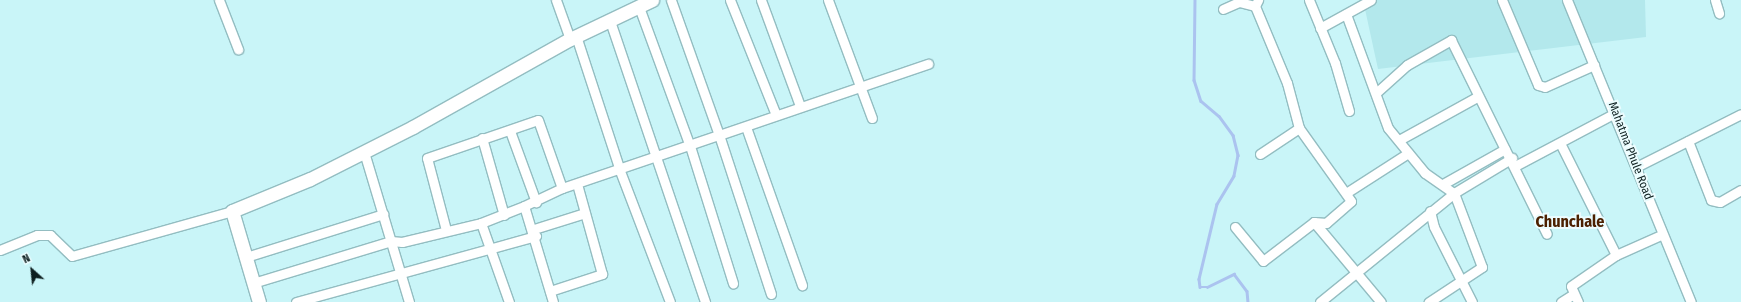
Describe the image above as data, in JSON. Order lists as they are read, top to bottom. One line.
{"streets":{"street":["Mahatma Phule Road"]},"districts":["Chunchale"],"north":"top left"}
